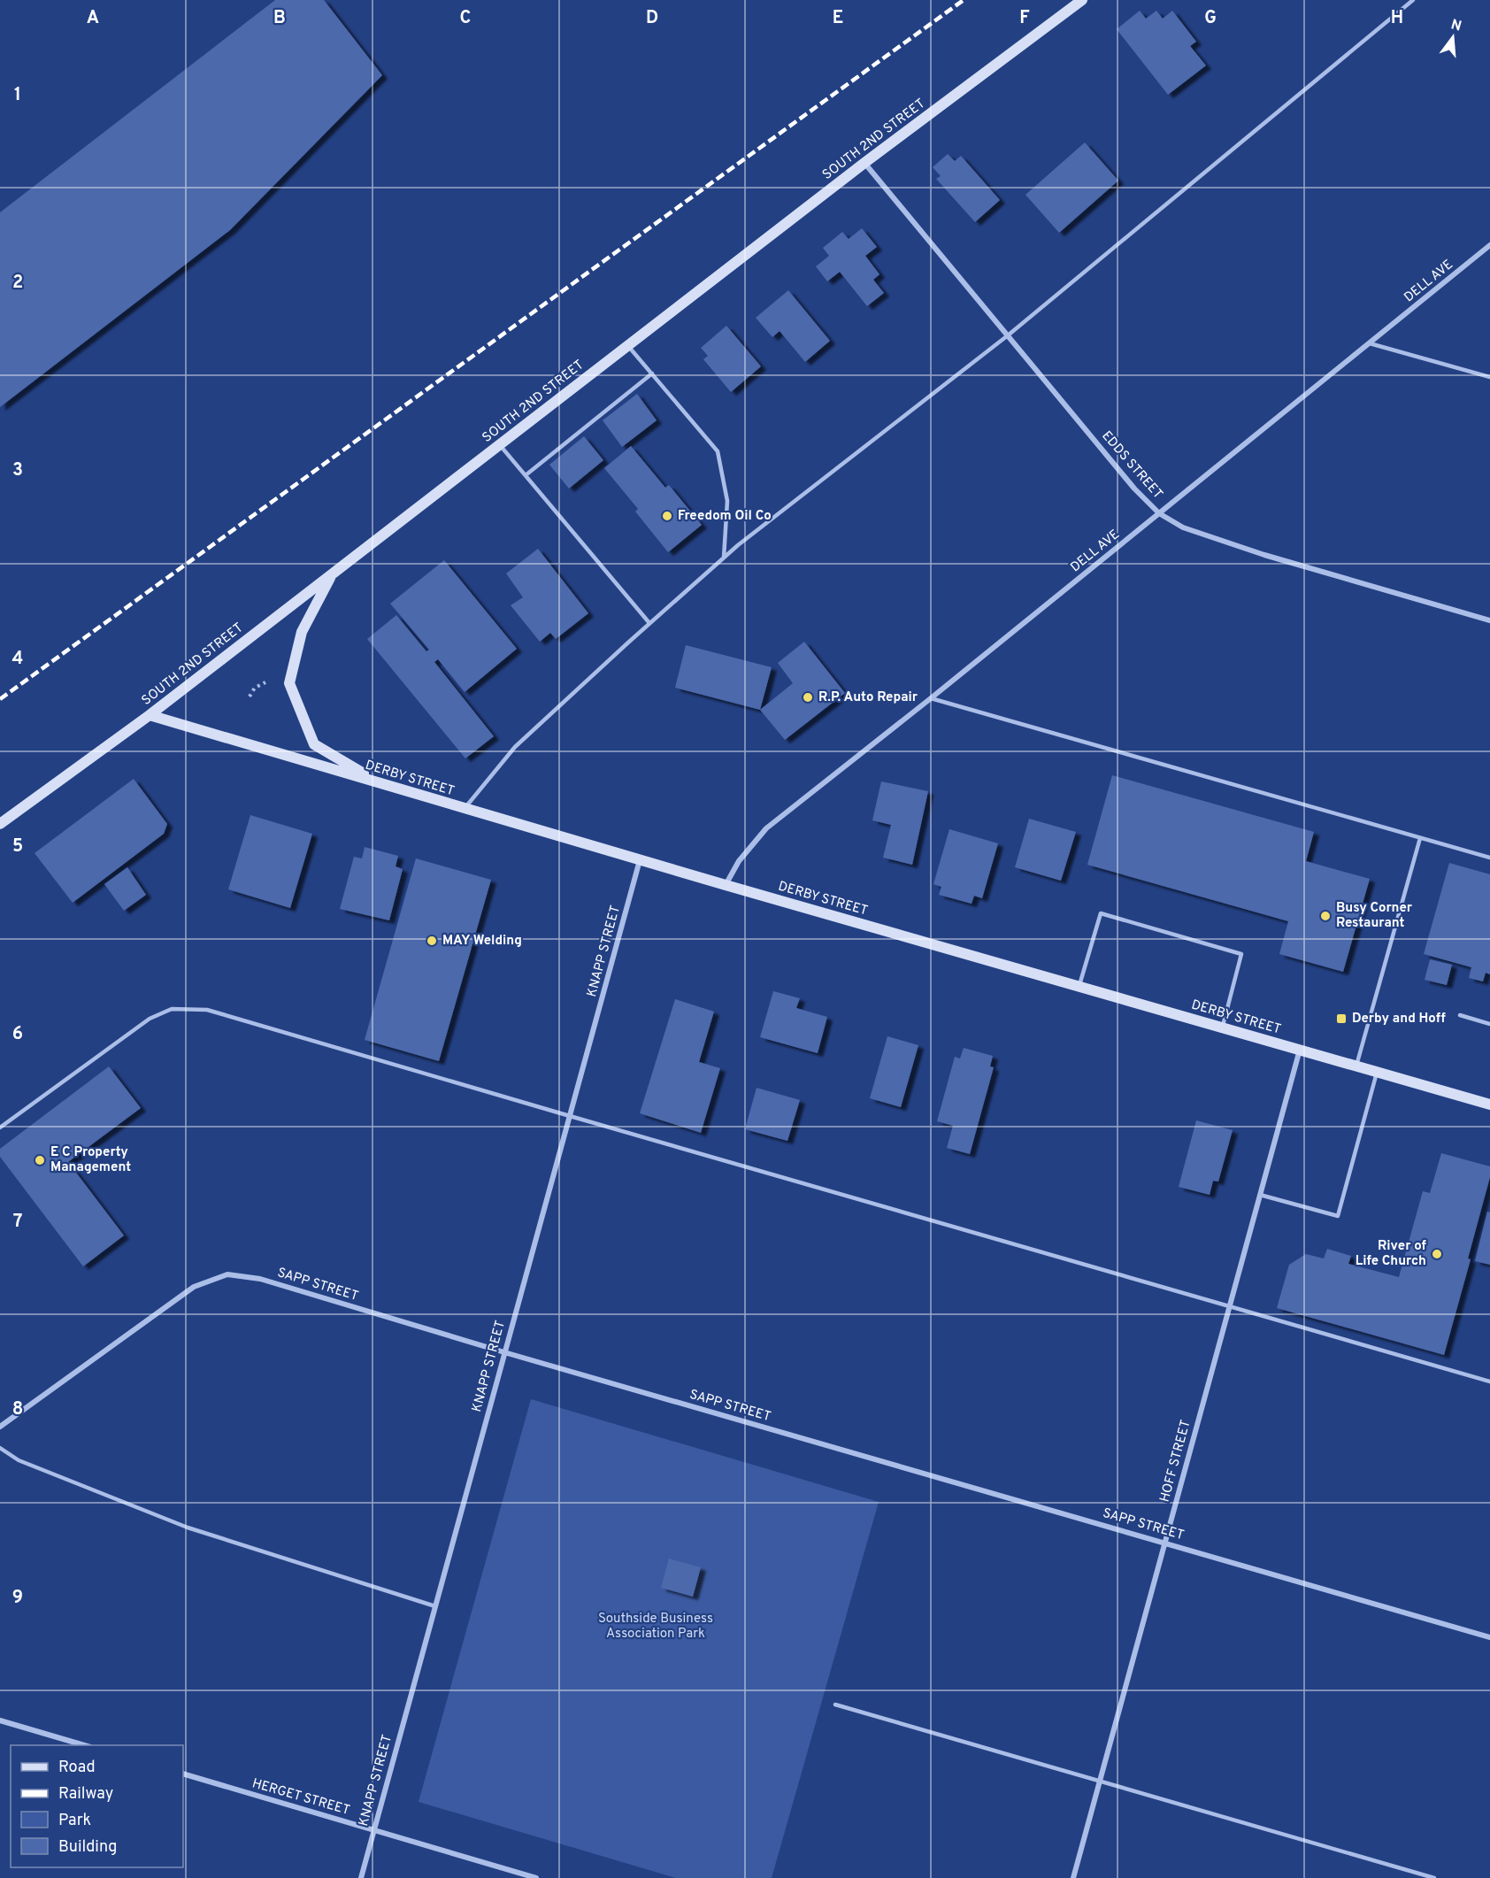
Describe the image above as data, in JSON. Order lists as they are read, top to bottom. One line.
{"streets":{"main road":["SOUTH 2ND STREET","DERBY STREET"],"street":["DELL AVE","EDDS STREET","KNAPP STREET","SAPP STREET","HOFF STREET","HERGET STREET"]},"crossings":[["SOUTH 2ND STREET","EDDS STREET"],["SOUTH 2ND STREET","DERBY STREET"],["DELL AVE","EDDS STREET"],["DELL AVE","DERBY STREET"],["DERBY STREET","KNAPP STREET"],["DERBY STREET","HOFF STREET"],["KNAPP STREET","SAPP STREET"],["KNAPP STREET","HERGET STREET"],["SAPP STREET","HOFF STREET"]],"parks":["Southside Business Association Park"],"places":{"other":["Freedom Oil Co","R.P. Auto Repair","Busy Corner Restaurant","MAY Welding","E C Property Management","River of Life Church"],"transit":["Derby and Hoff"]},"legend":["Road","Railway","Park","Building"],"north":"top","grid":{"columns":["A","B","C","D","E","F","G","H"],"rows":["1","2","3","4","5","6","7","8","9"]}}
